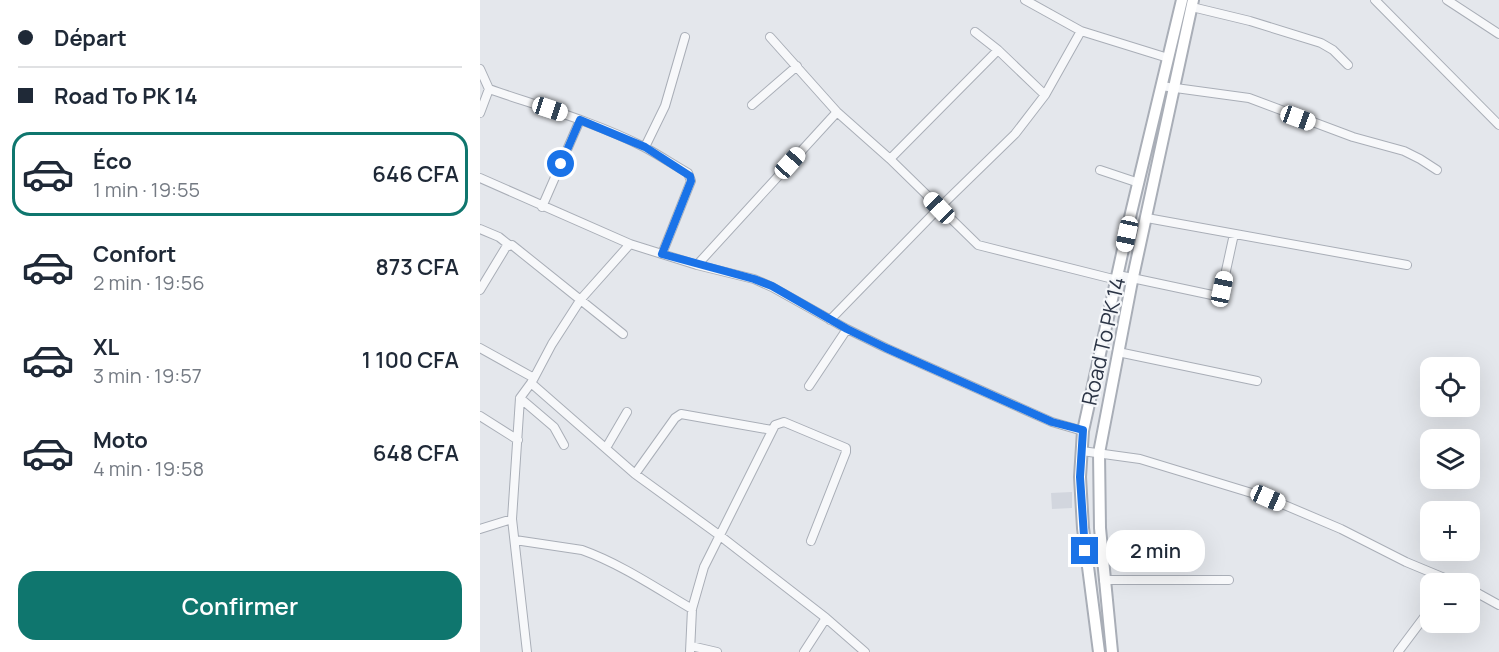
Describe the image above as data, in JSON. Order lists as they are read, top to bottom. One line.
{"streets":{"main road":["Road To PK 14"]},"page":{"banner":["Départ","Road To PK 14"],"list":[{"name":"Éco","note":"1 min · 19:55","value":"646 CFA"},{"name":"Confort","note":"2 min · 19:56","value":"873 CFA"},{"name":"XL","note":"3 min · 19:57","value":"1 100 CFA"},{"name":"Moto","note":"4 min · 19:58","value":"648 CFA"}],"map_buttons":["+","−"],"bubble":"2 min","buttons":"Confirmer"}}
